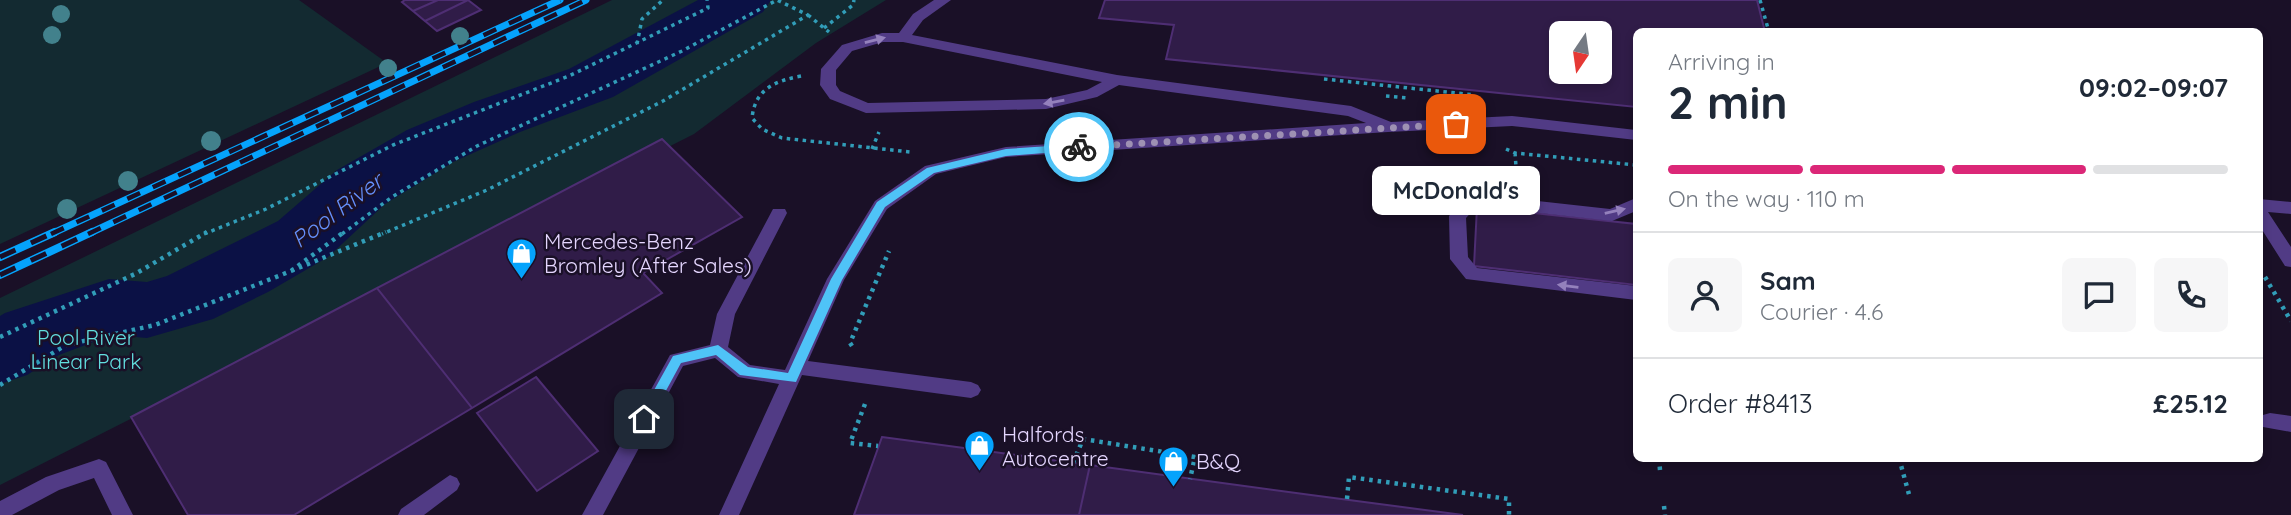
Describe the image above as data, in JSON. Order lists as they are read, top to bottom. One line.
{"water":["Pool River"],"parks":["Pool River Linear Park"],"places":{"other":["McDonald's"],"shop":["Mercedes-Benz Bromley (After Sales)","Halfords Autocentre","B&Q"]},"north":"bottom","page":{"heading":["2 min","Arriving in","09:02–09:07"],"panel":["Sam","Courier · 4.6","Order #8413","£25.12"],"bar":"On the way · 110 m","bubble":"McDonald's"}}
